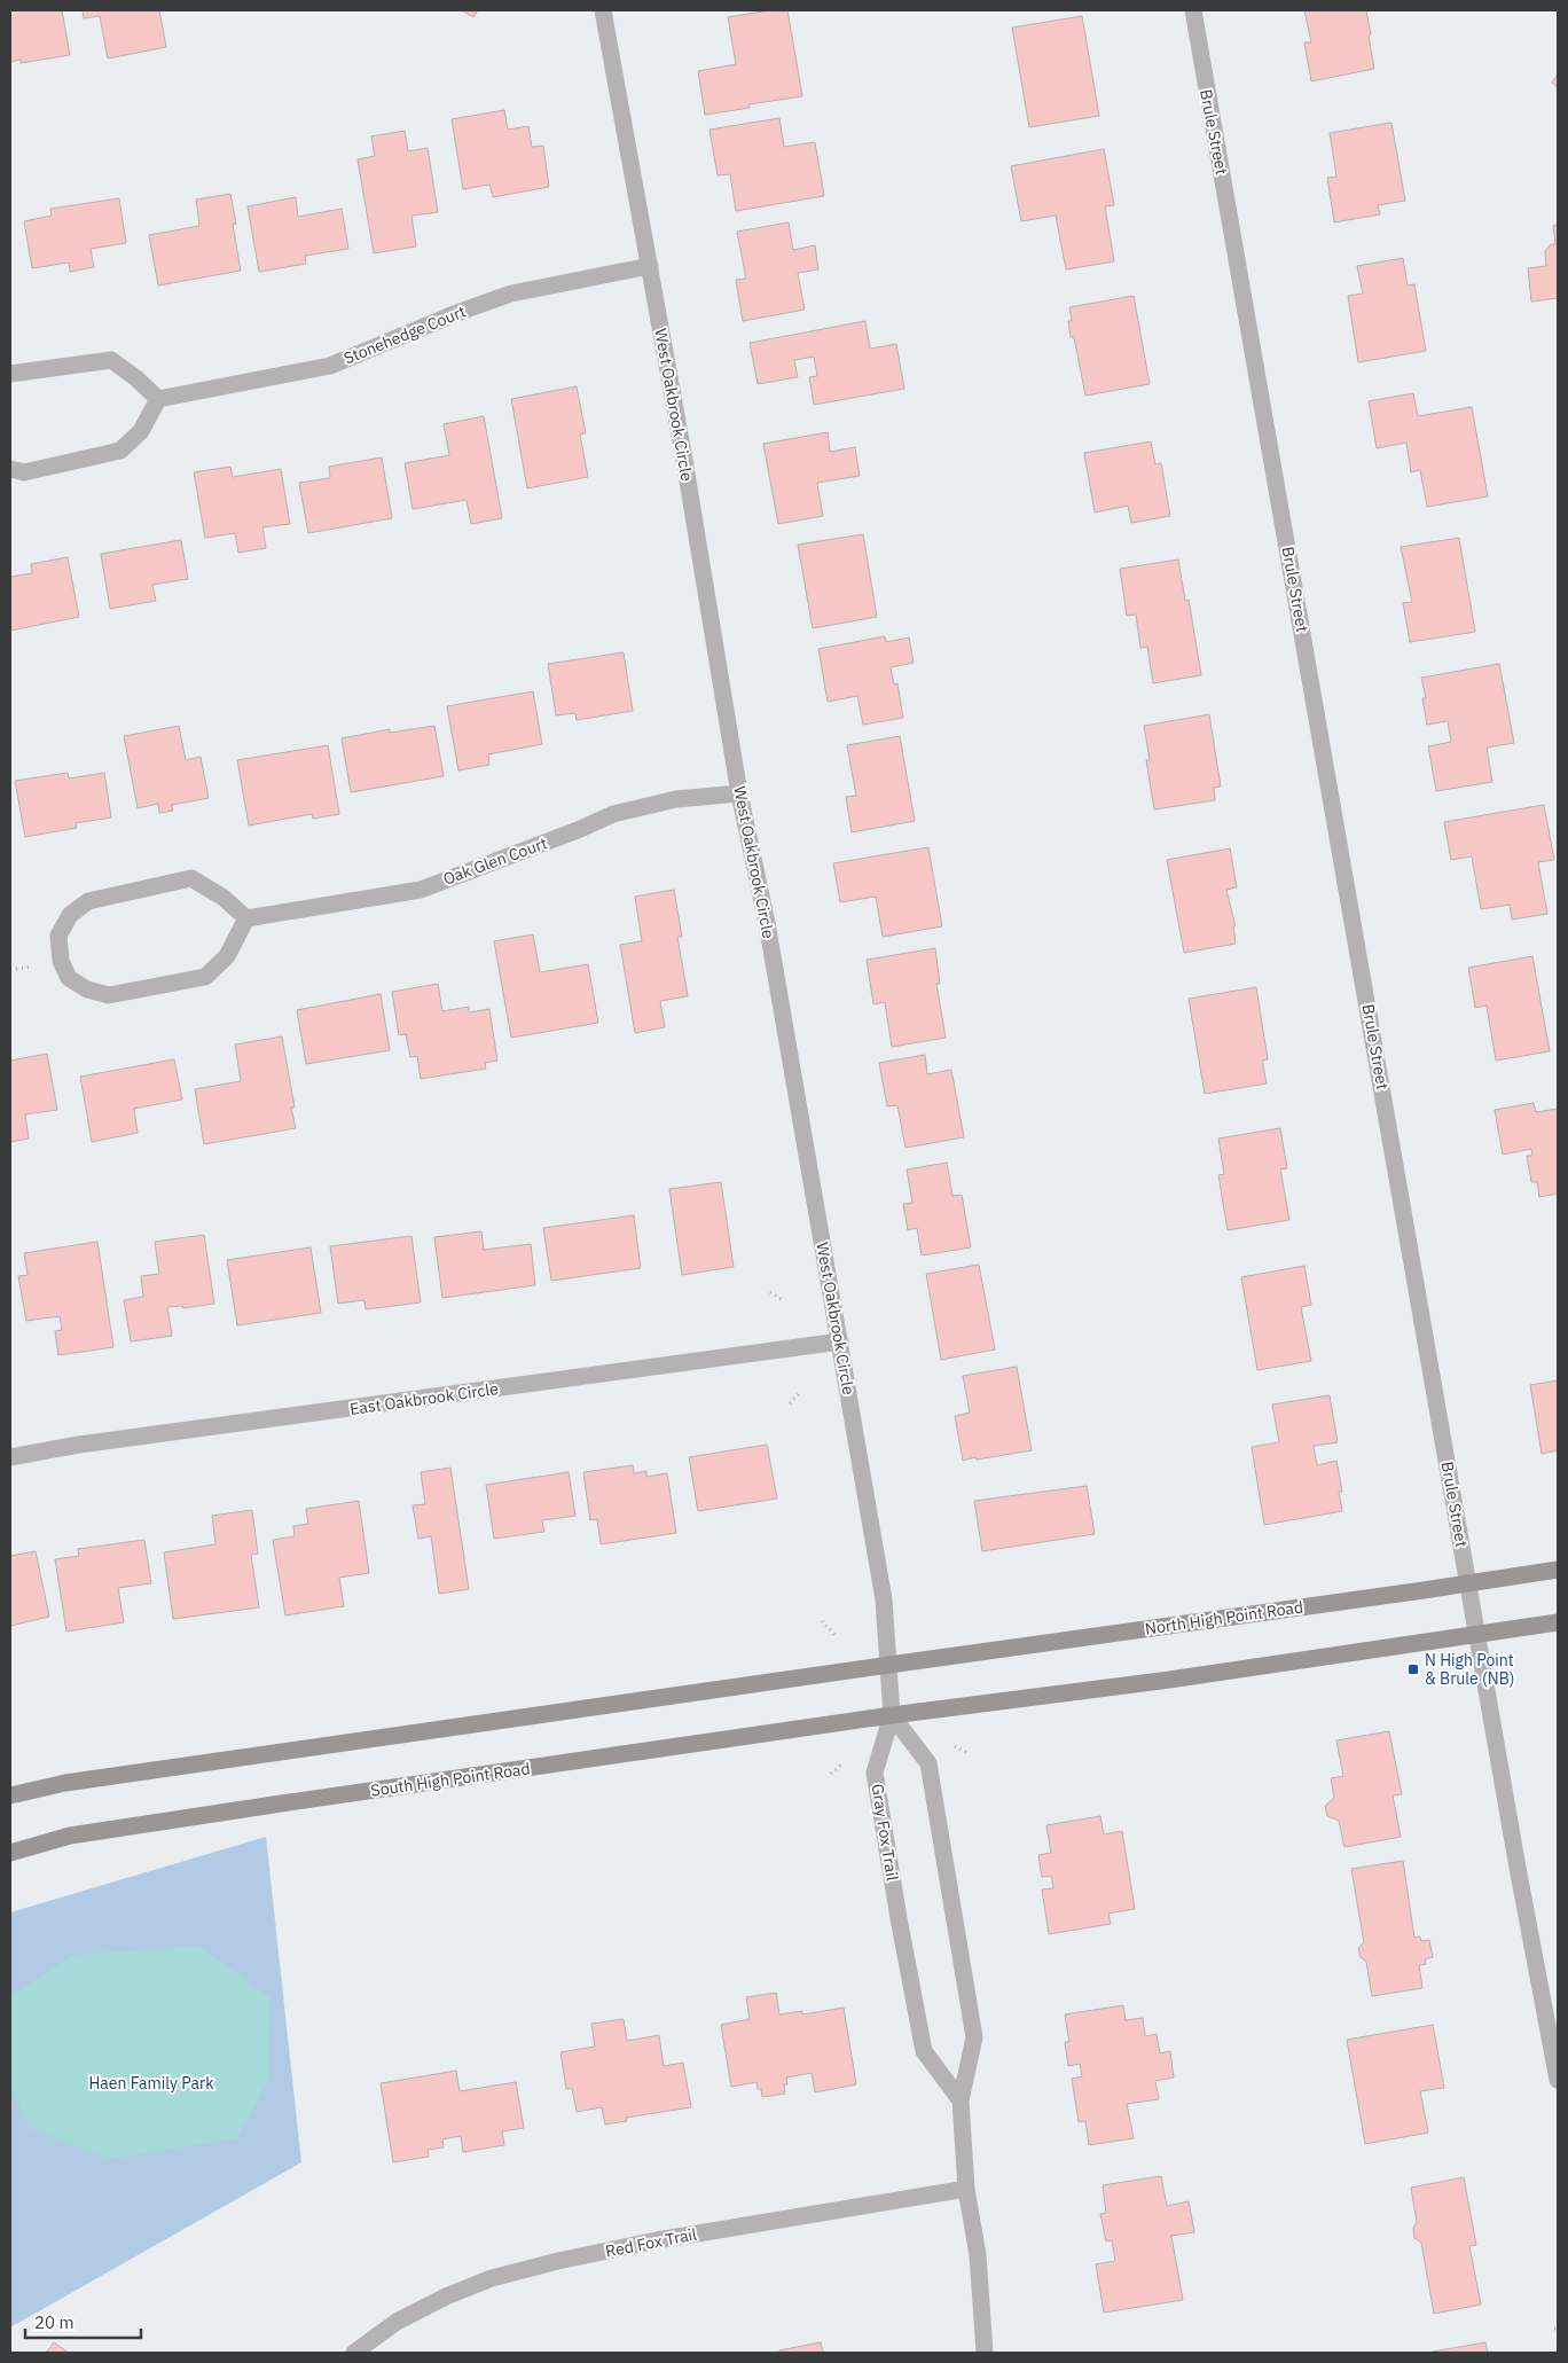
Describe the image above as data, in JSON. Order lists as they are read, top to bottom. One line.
{"streets":{"street":["Brule Street","Stonehedge Court","West Oakbrook Circle","Oak Glen Court","East Oakbrook Circle","North High Point Road","South High Point Road","Gray Fox Trail","Red Fox Trail"]},"crossings":[["Brule Street","North High Point Road"],["Stonehedge Court","West Oakbrook Circle"],["West Oakbrook Circle","Oak Glen Court"],["West Oakbrook Circle","East Oakbrook Circle"],["West Oakbrook Circle","North High Point Road"],["West Oakbrook Circle","South High Point Road"],["West Oakbrook Circle","Gray Fox Trail"],["South High Point Road","Gray Fox Trail"]],"parks":["Haen Family Park"],"places":{"transit":["N High Point & Brule (NB)"]},"scale_bar":"20 m"}
